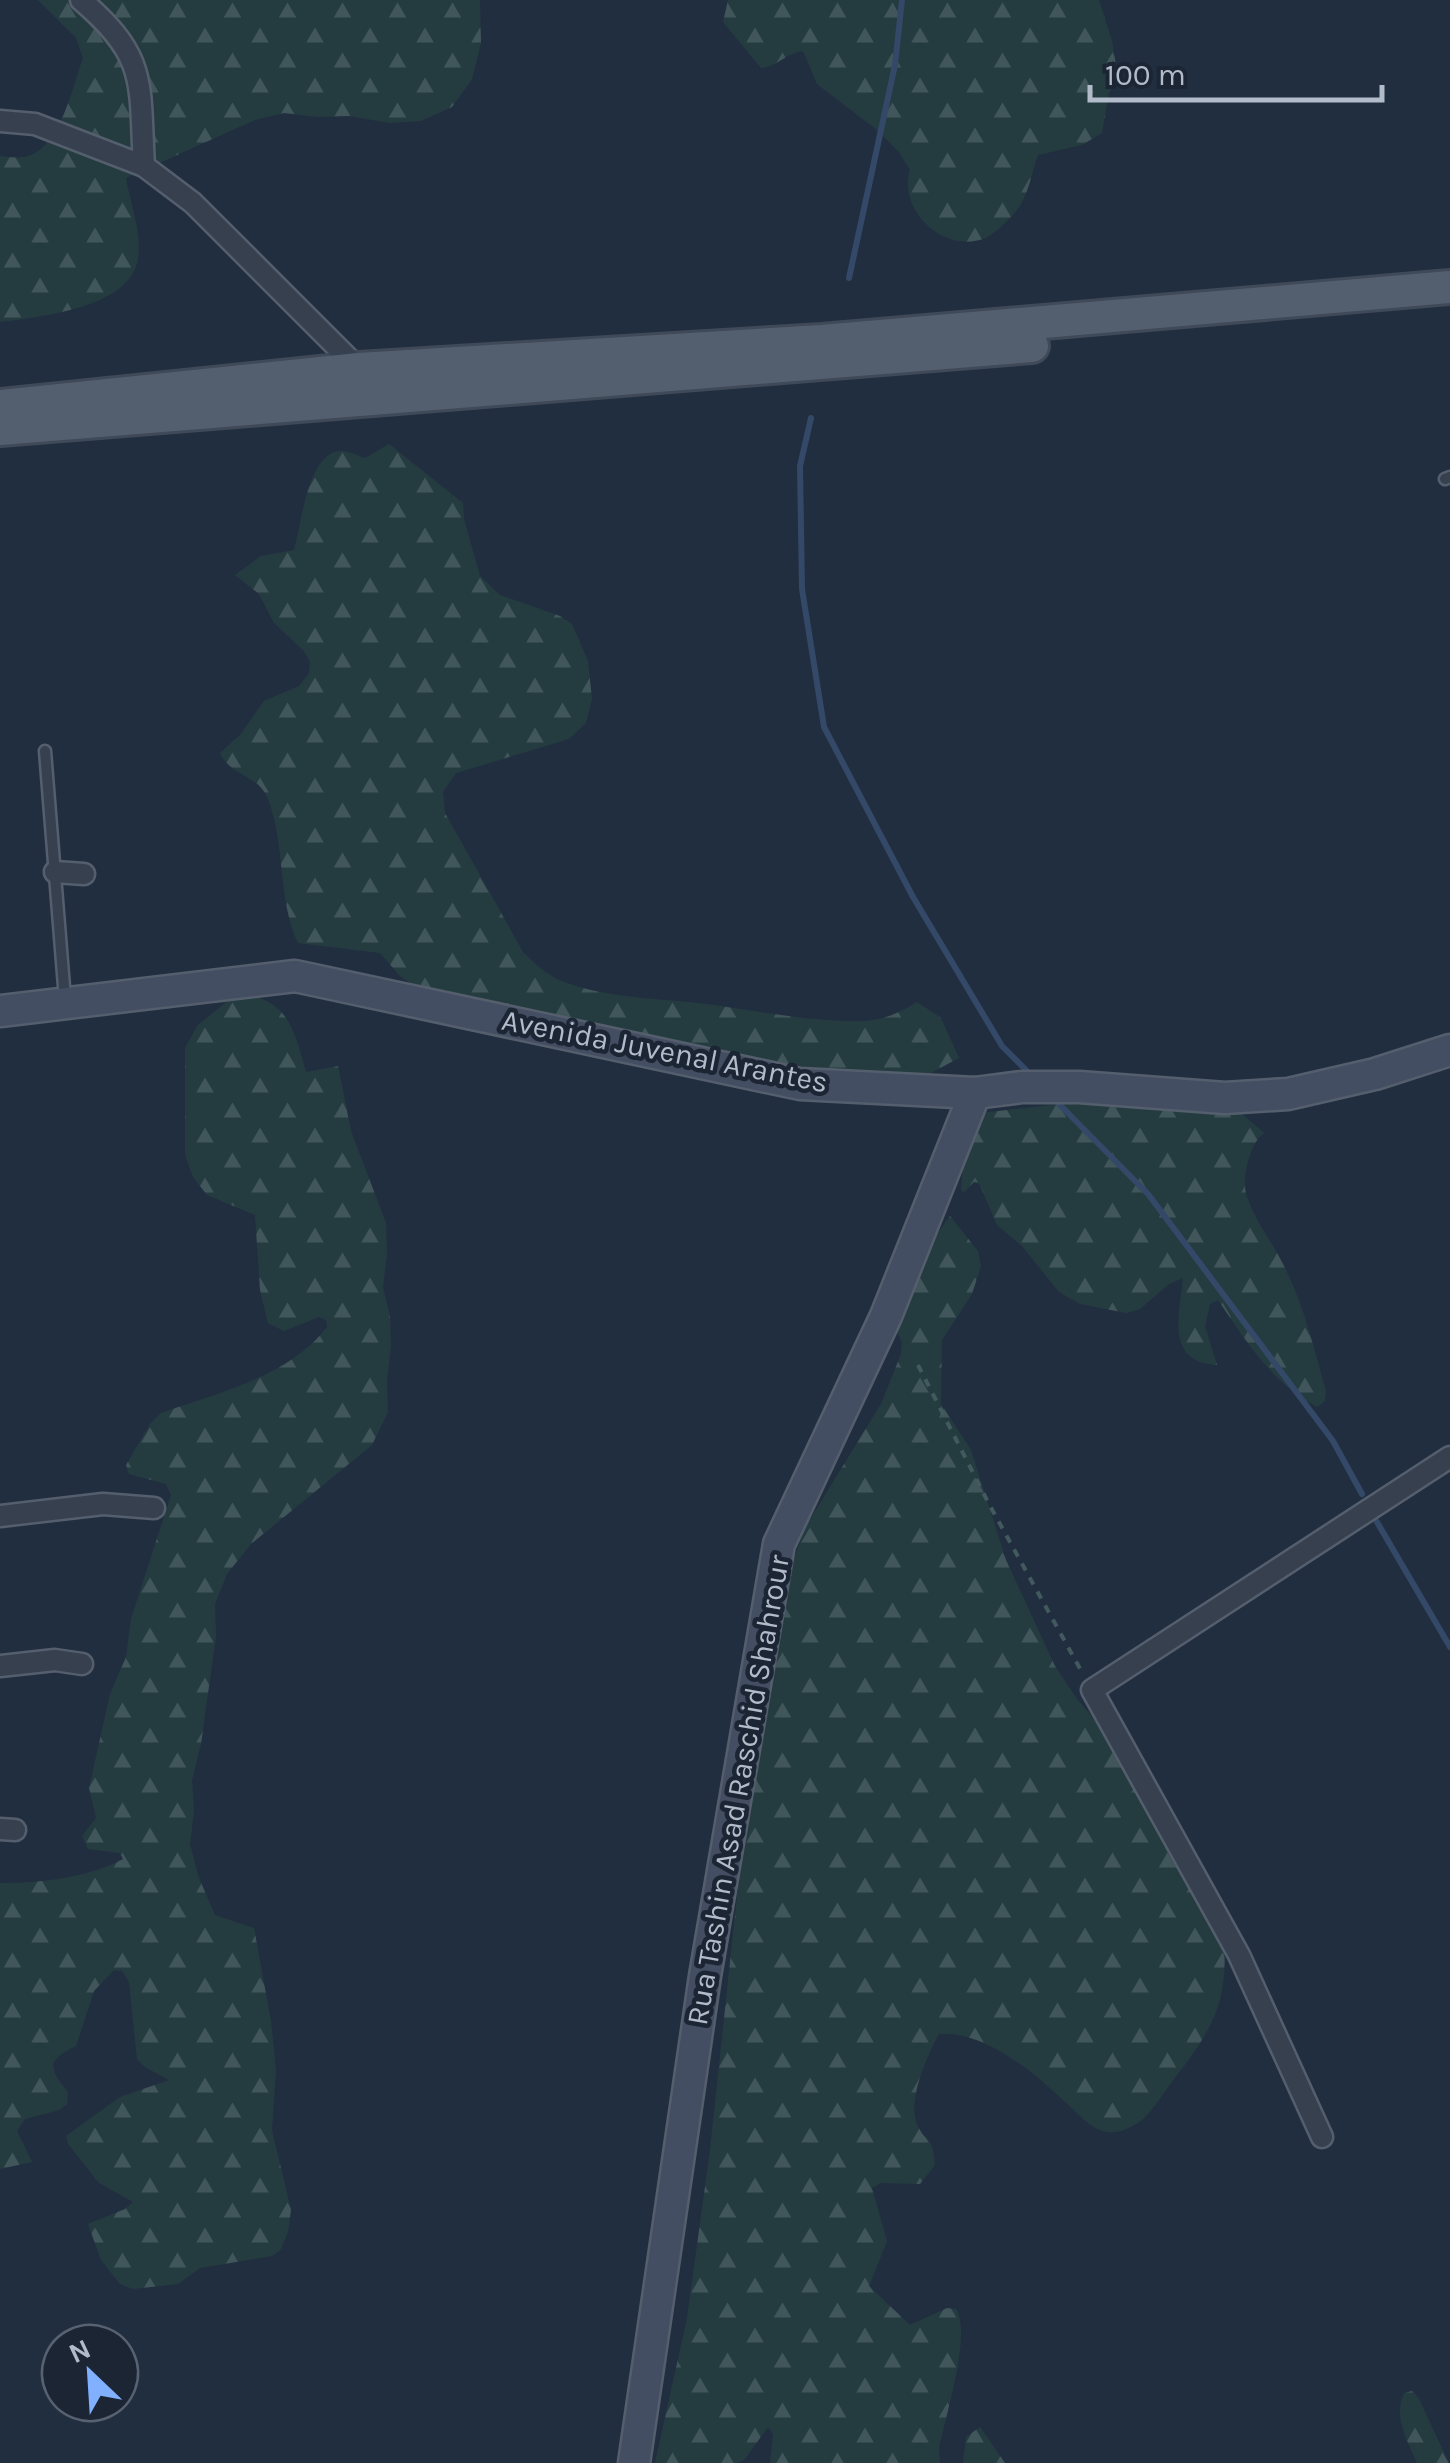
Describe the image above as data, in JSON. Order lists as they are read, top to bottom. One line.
{"streets":{"street":["Avenida Juvenal Arantes","Rua Tashin Asad Raschid Shahrour"]},"crossings":[["Avenida Juvenal Arantes","Rua Tashin Asad Raschid Shahrour"]],"scale_bar":"100 m","north":"top left"}
